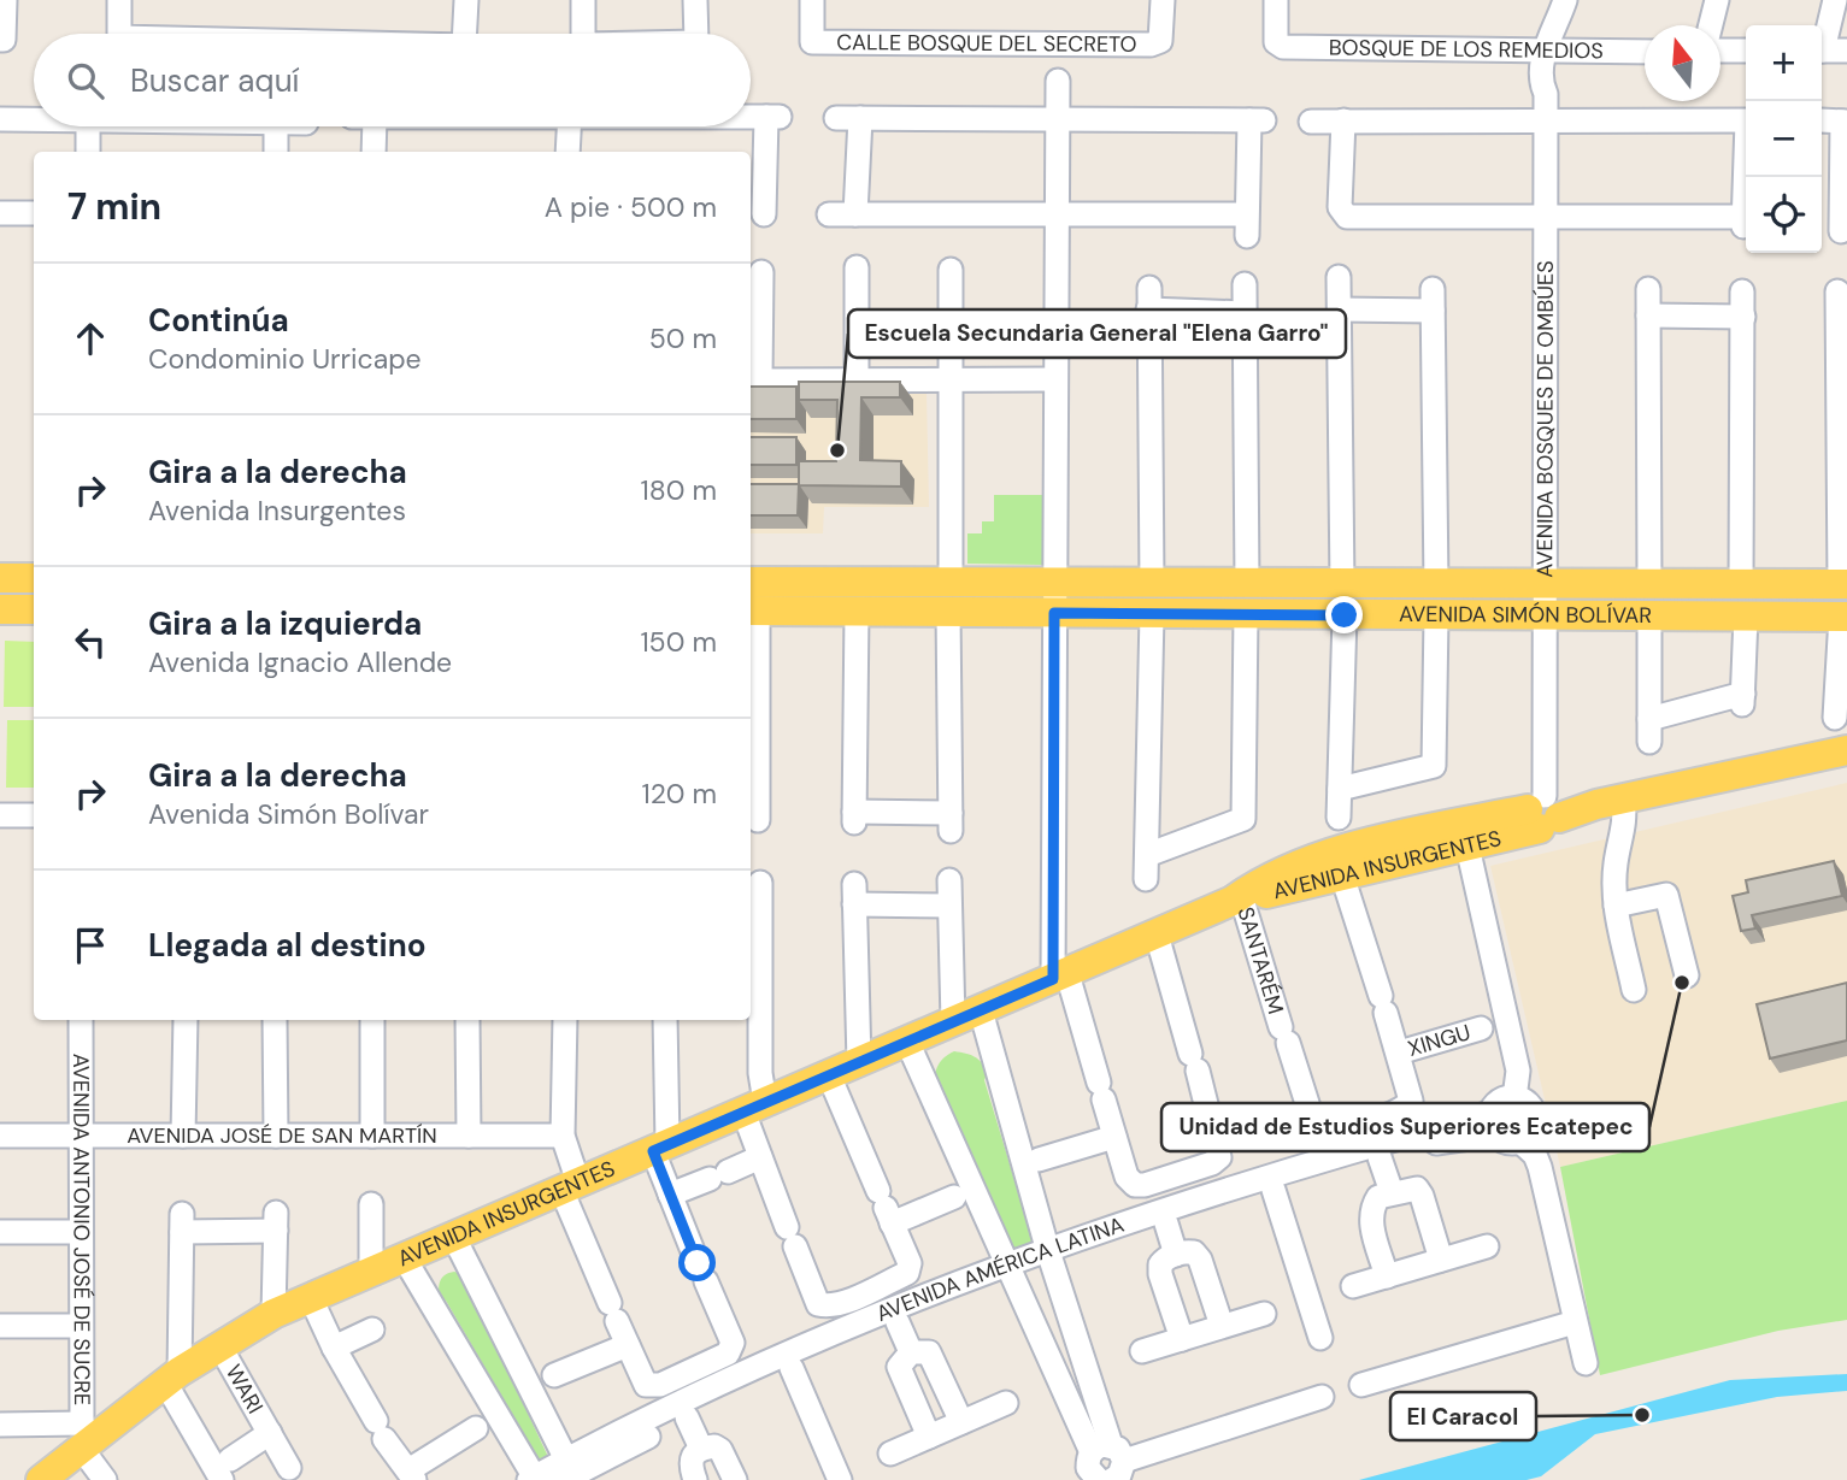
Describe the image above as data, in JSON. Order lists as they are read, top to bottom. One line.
{"streets":{"main road":["AVENIDA SIMÓN BOLÍVAR","AVENIDA INSURGENTES"],"street":["CALLE BOSQUE DEL SECRETO","BOSQUE DE LOS REMEDIOS","AVENIDA BOSQUES DE OMBÚES","SANTARÉM","XINGU","AVENIDA JOSÉ DE SAN MARTÍN","AVENIDA ANTONIO JOSÉ DE SUCRE","AVENIDA AMÉRICA LATINA","WARI"]},"crossings":[["BOSQUE DE LOS REMEDIOS","AVENIDA BOSQUES DE OMBÚES"],["AVENIDA BOSQUES DE OMBÚES","AVENIDA SIMÓN BOLÍVAR"],["AVENIDA BOSQUES DE OMBÚES","AVENIDA INSURGENTES"],["AVENIDA INSURGENTES","SANTARÉM"],["AVENIDA INSURGENTES","XINGU"],["AVENIDA INSURGENTES","AVENIDA ANTONIO JOSÉ DE SUCRE"],["AVENIDA INSURGENTES","WARI"],["SANTARÉM","XINGU"],["AVENIDA JOSÉ DE SAN MARTÍN","AVENIDA ANTONIO JOSÉ DE SUCRE"]],"places":["Escuela Secundaria General \"Elena Garro\"","Unidad de Estudios Superiores Ecatepec","El Caracol"],"north":"top","page":{"map_buttons":["+","−"],"search":"Buscar aquí","heading":["7 min","A pie · 500 m"],"list":[["Continúa","Condominio Urricape","50 m"],["Gira a la derecha","Avenida Insurgentes","180 m"],["Gira a la izquierda","Avenida Ignacio Allende","150 m"],["Gira a la derecha","Avenida Simón Bolívar","120 m"],"Llegada al destino"]}}
